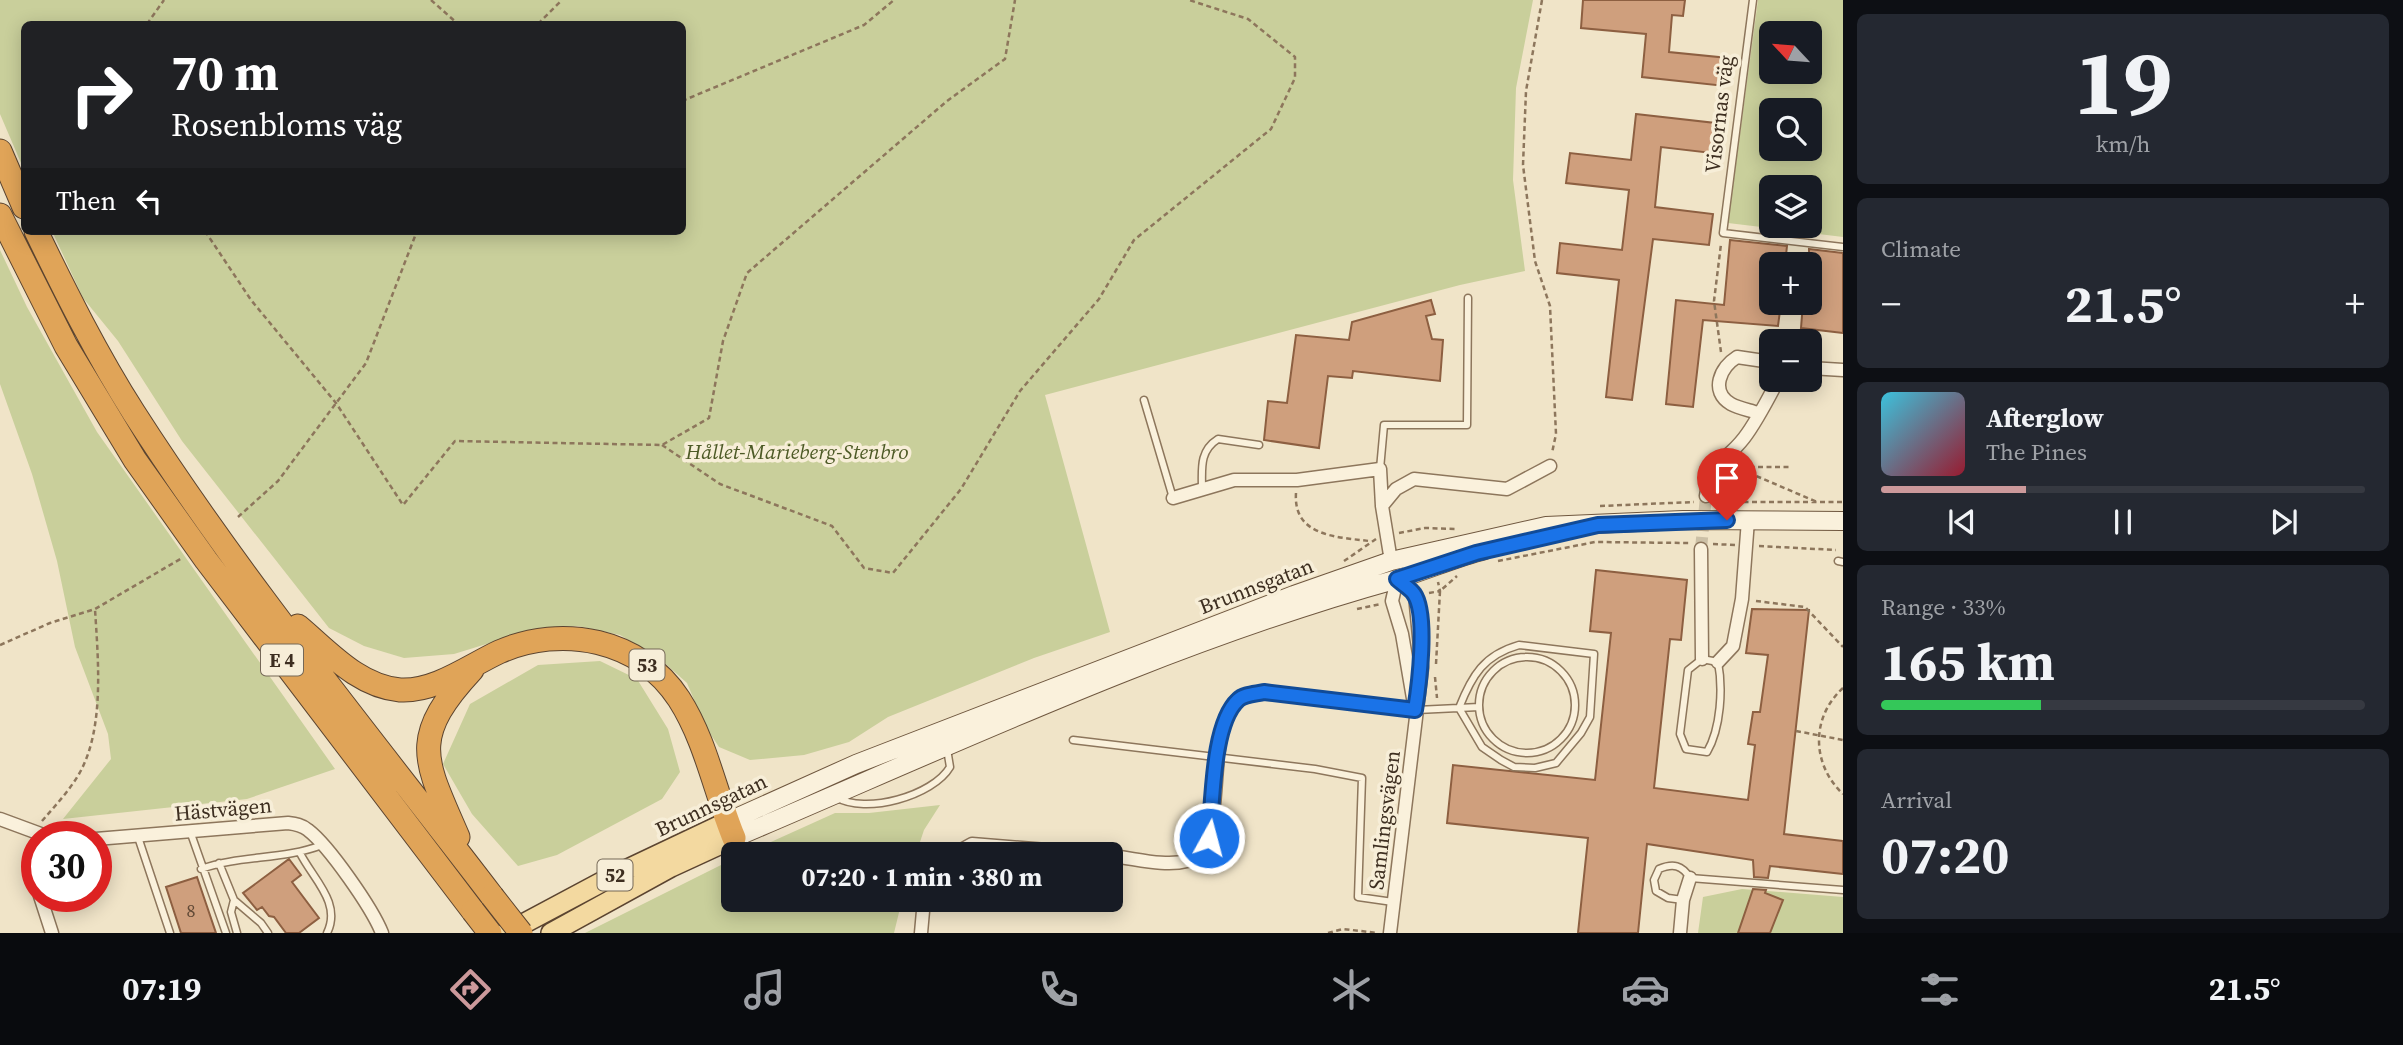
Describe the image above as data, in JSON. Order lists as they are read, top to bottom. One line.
{"streets":{"highway":["E 4","53"],"main road":["Brunnsgatan","52"],"street":["Hästvägen","Samlingsvägen"],"lane":["Visornas väg"]},"crossings":[["Brunnsgatan","53"],["Brunnsgatan","Samlingsvägen"],["E 4","53"]],"parks":["Hållet-Marieberg-Stenbro"],"house_numbers":["8"],"north":"top left","page":{"tile":[["19","km/h"],"Climate",["Range · 33%","165 km"],["Arrival","07:20"]],"map_buttons":["+","−"],"turn":["70 m","Rosenbloms väg"],"then":"Then","heat":["−","21.5°","+"],"song":["Afterglow","The Pines"],"limit":"30","trip":"07:20 · 1 min · 380 m","tabs":["07:19","21.5°"]}}
